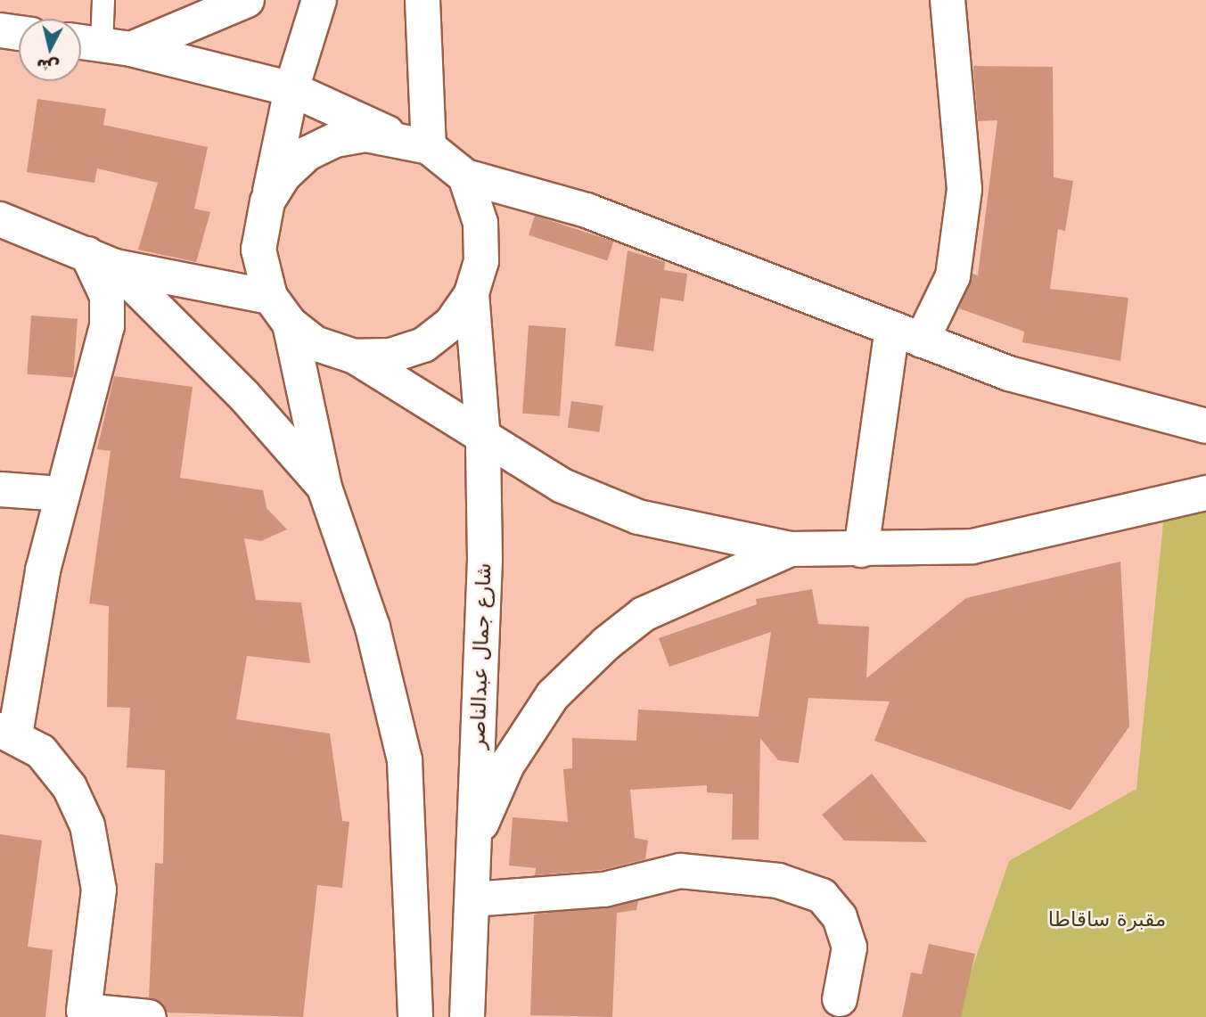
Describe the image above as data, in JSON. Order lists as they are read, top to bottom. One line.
{"streets":{"main road":["شارع جمال عبدالناصر"]},"parks":["مقبرة ساقاطا"],"north":"bottom"}
